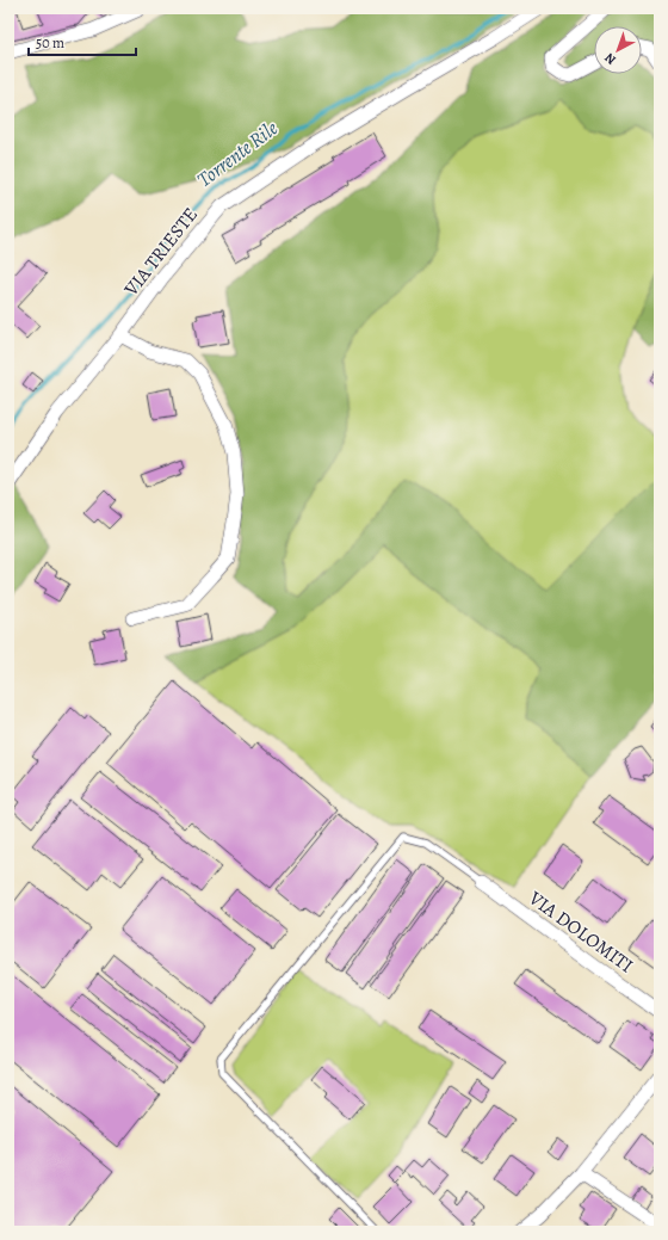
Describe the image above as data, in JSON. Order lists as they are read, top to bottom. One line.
{"streets":{"street":["VIA TRIESTE","VIA DOLOMITI"]},"water":["Torrente Rile"],"scale_bar":"50 m","north":"bottom left"}
